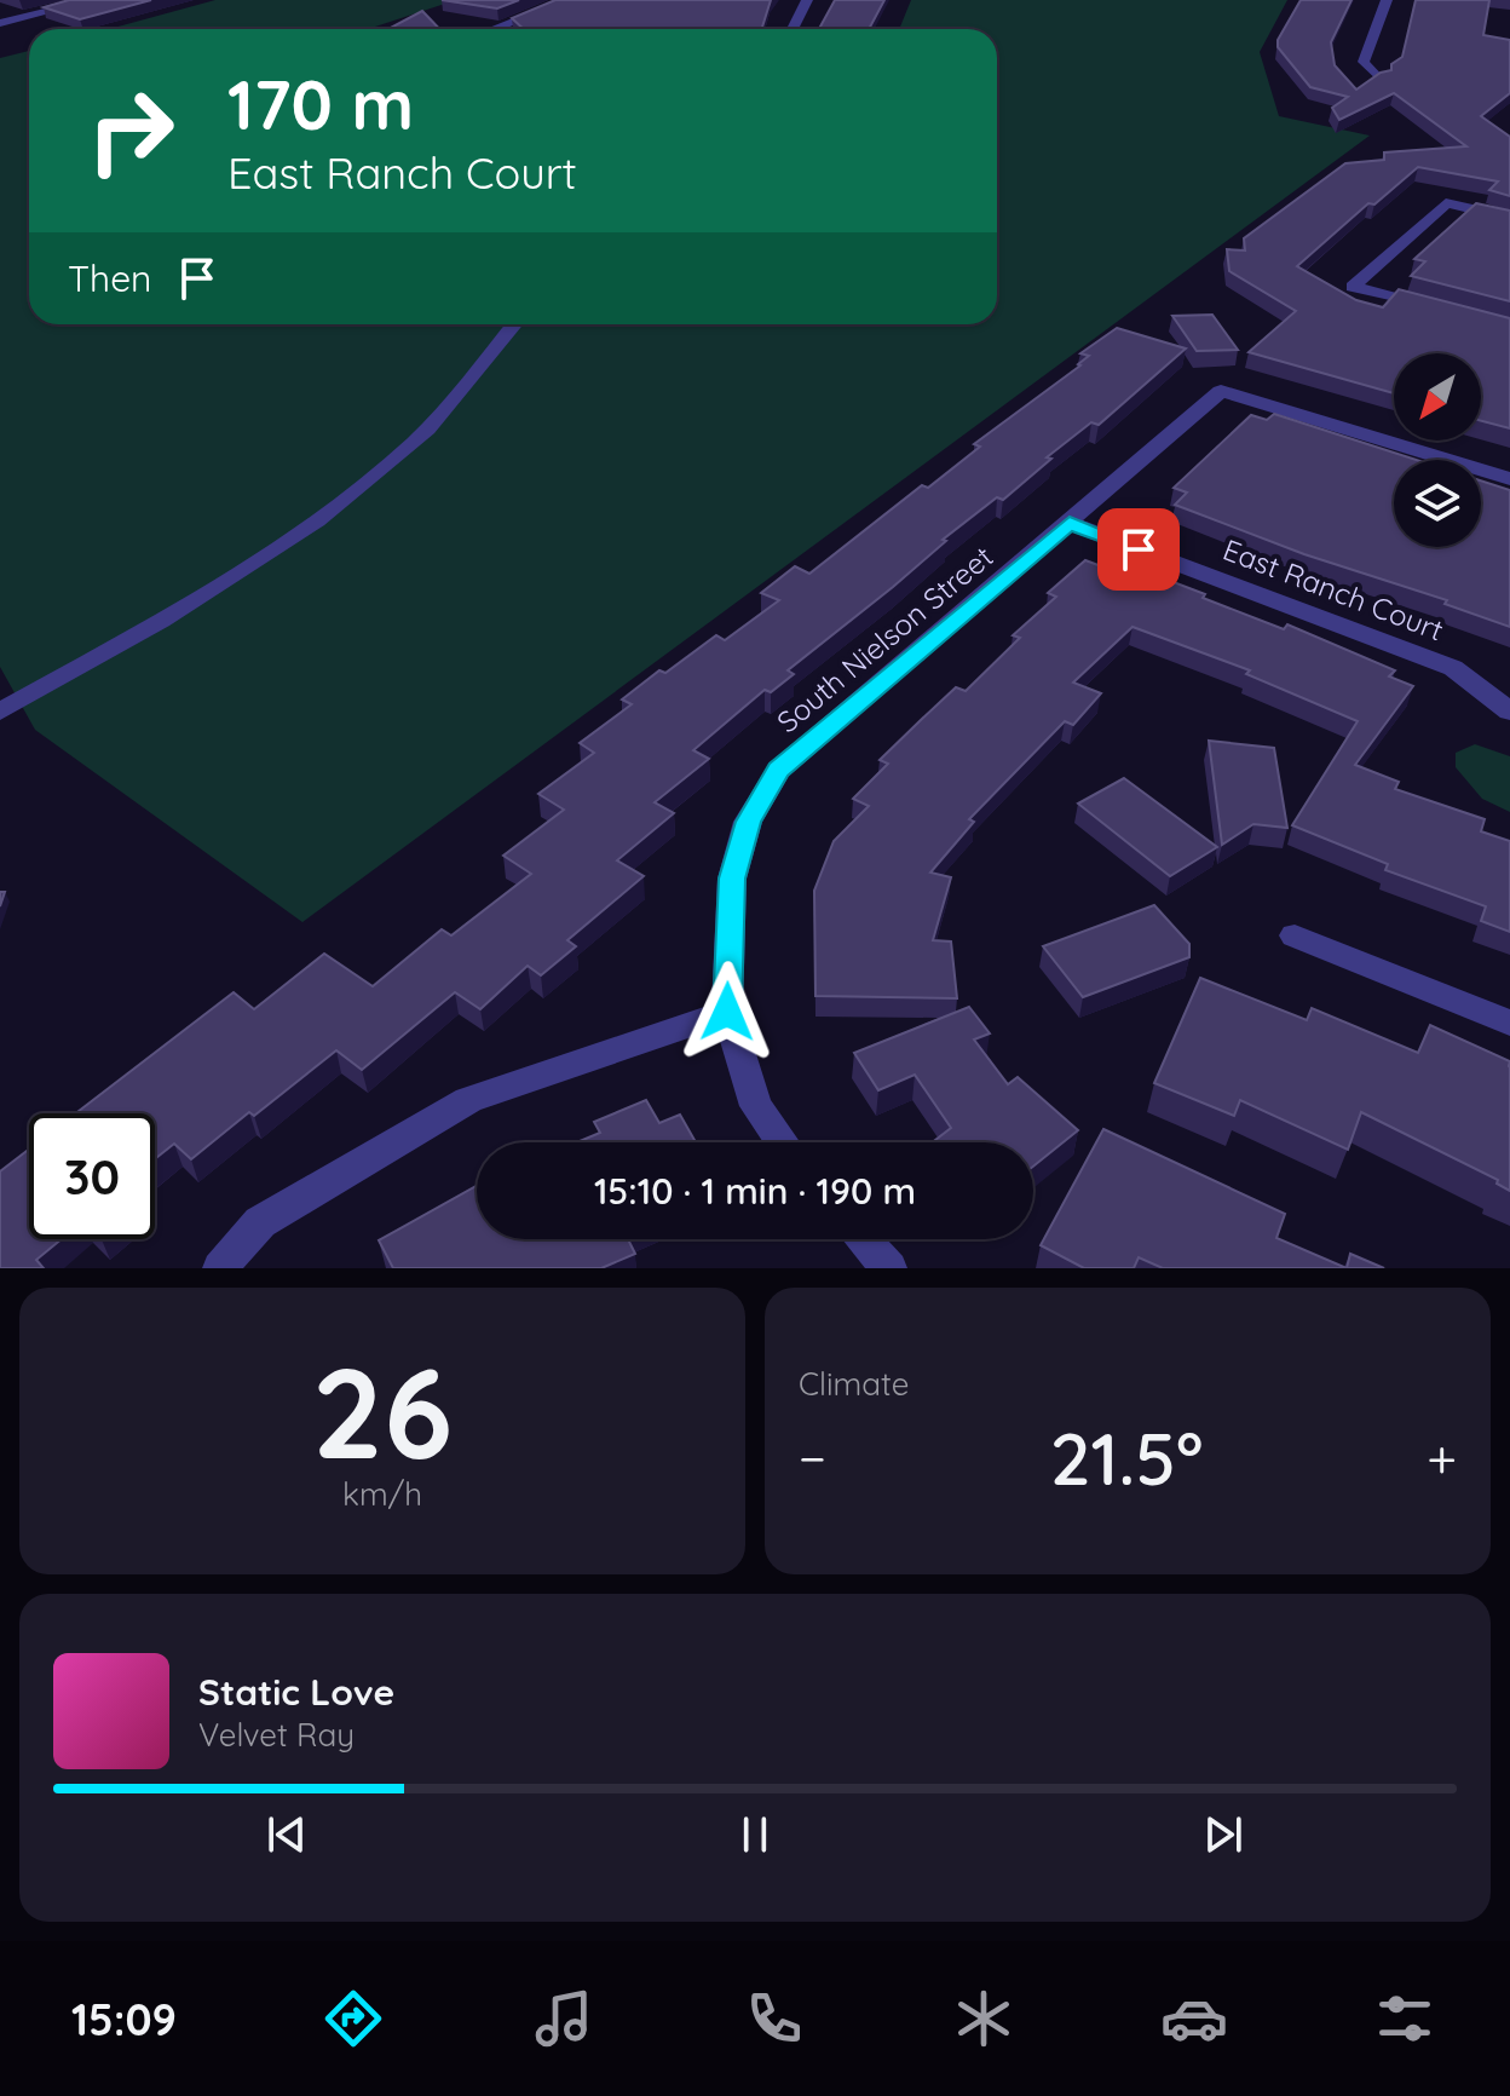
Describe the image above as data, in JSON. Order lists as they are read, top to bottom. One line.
{"streets":{"street":["East Ranch Court","South Nielson Street"]},"crossings":[["East Ranch Court","South Nielson Street"]],"north":"bottom left","page":{"turn":["170 m","East Ranch Court"],"then":"Then","limit":"30","trip":"15:10 · 1 min · 190 m","tile":[["26","km/h"],"Climate"],"heat":["−","21.5°","+"],"song":["Static Love","Velvet Ray"],"tabs":"15:09"}}
